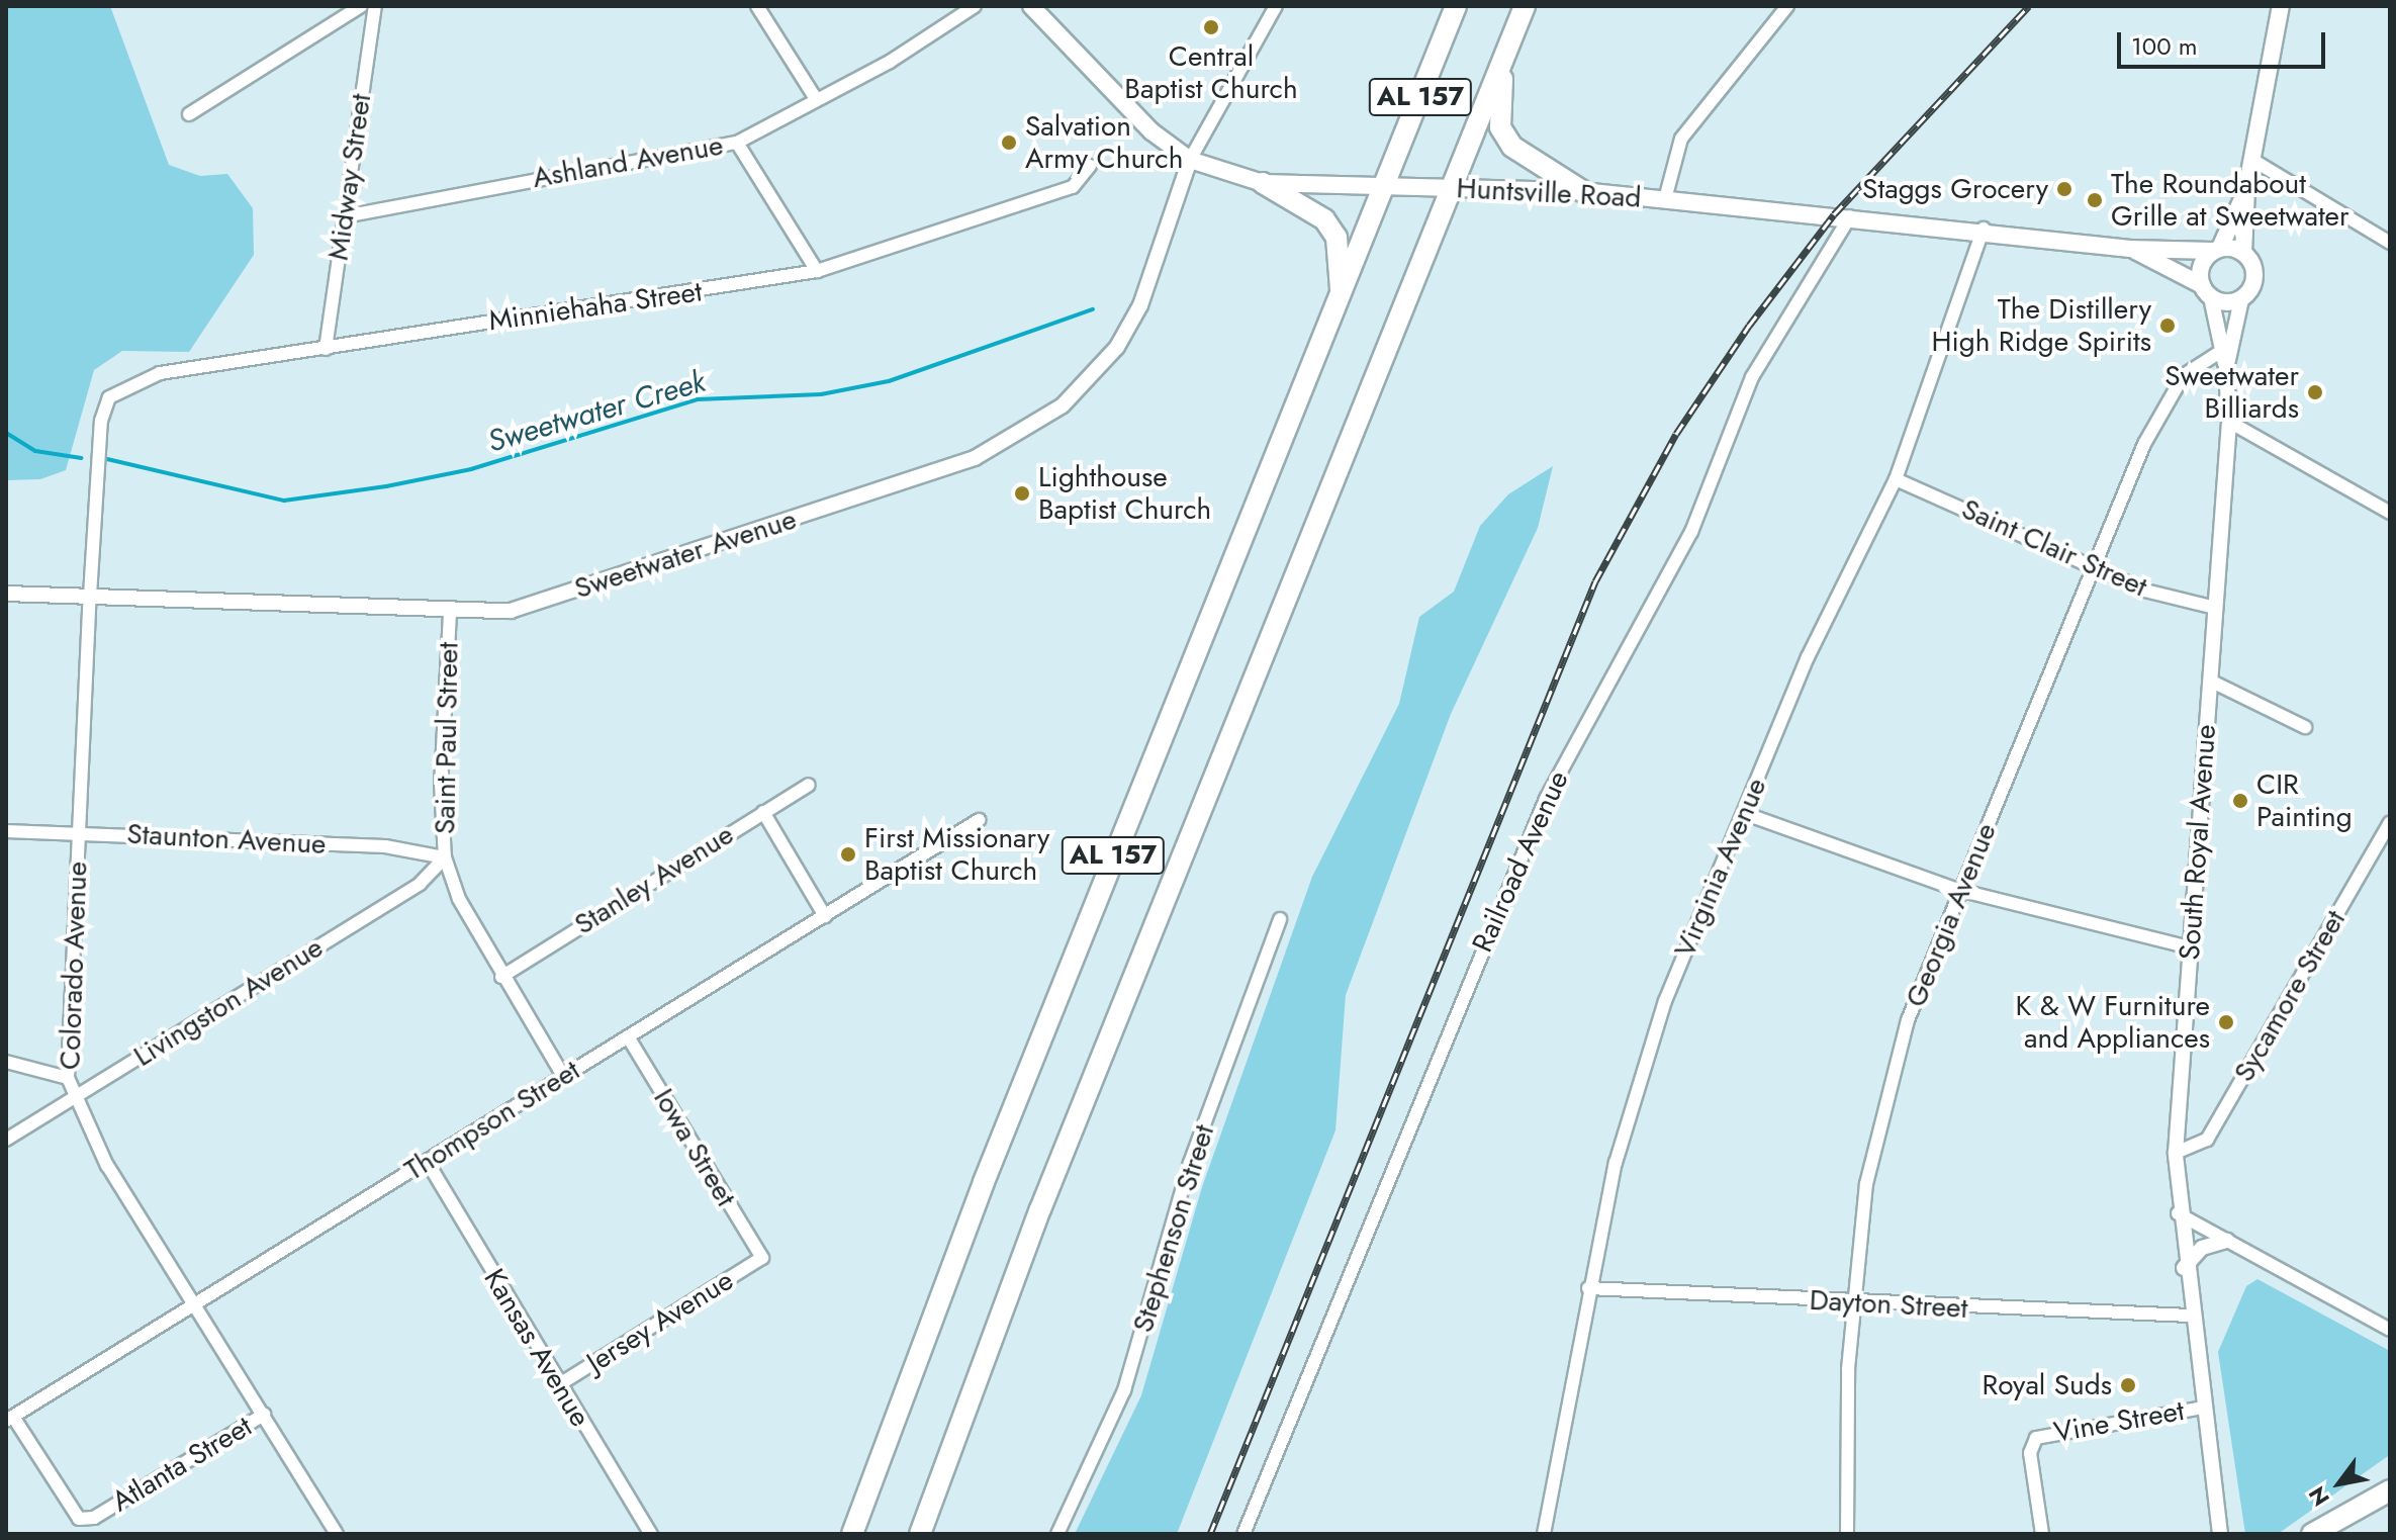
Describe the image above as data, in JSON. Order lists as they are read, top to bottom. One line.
{"streets":{"highway":["AL 157"],"main road":["Huntsville Road"],"street":["Ashland Avenue","Midway Street","Minniehaha Street","Saint Clair Street","Sweetwater Avenue","Saint Paul Street","Staunton Avenue","South Royal Avenue","Railroad Avenue","Virginia Avenue","Stanley Avenue","Georgia Avenue","Colorado Avenue","Sycamore Street","Livingston Avenue","Thompson Street","Iowa Street","Stephenson Street","Dayton Street","Jersey Avenue","Kansas Avenue","Vine Street","Atlanta Street"]},"crossings":[["AL 157","Huntsville Road"],["Ashland Avenue","Midway Street"],["Midway Street","Minniehaha Street"],["Huntsville Road","Sweetwater Avenue"],["Huntsville Road","South Royal Avenue"],["Huntsville Road","Railroad Avenue"],["Huntsville Road","Virginia Avenue"],["Minniehaha Street","Colorado Avenue"],["Saint Clair Street","South Royal Avenue"],["Saint Clair Street","Virginia Avenue"],["Saint Clair Street","Georgia Avenue"],["Sweetwater Avenue","Saint Paul Street"],["Sweetwater Avenue","Colorado Avenue"],["Saint Paul Street","Staunton Avenue"],["Saint Paul Street","Stanley Avenue"],["Saint Paul Street","Livingston Avenue"],["Saint Paul Street","Thompson Street"],["Staunton Avenue","Colorado Avenue"],["Staunton Avenue","Livingston Avenue"],["South Royal Avenue","Georgia Avenue"],["South Royal Avenue","Sycamore Street"],["South Royal Avenue","Dayton Street"],["South Royal Avenue","Vine Street"],["Virginia Avenue","Dayton Street"],["Georgia Avenue","Dayton Street"],["Colorado Avenue","Livingston Avenue"],["Colorado Avenue","Thompson Street"],["Colorado Avenue","Atlanta Street"],["Thompson Street","Iowa Street"],["Thompson Street","Kansas Avenue"],["Thompson Street","Atlanta Street"],["Iowa Street","Jersey Avenue"],["Jersey Avenue","Kansas Avenue"]],"water":["Sweetwater Creek"],"places":["Central Baptist Church","Salvation Army Church","Staggs Grocery","The Roundabout Grille at Sweetwater","The Distillery High Ridge Spirits","Sweetwater Billiards","Lighthouse Baptist Church","CIR Painting","First Missionary Baptist Church","K & W Furniture and Appliances","Royal Suds"],"scale_bar":"100 m","north":"bottom left"}
